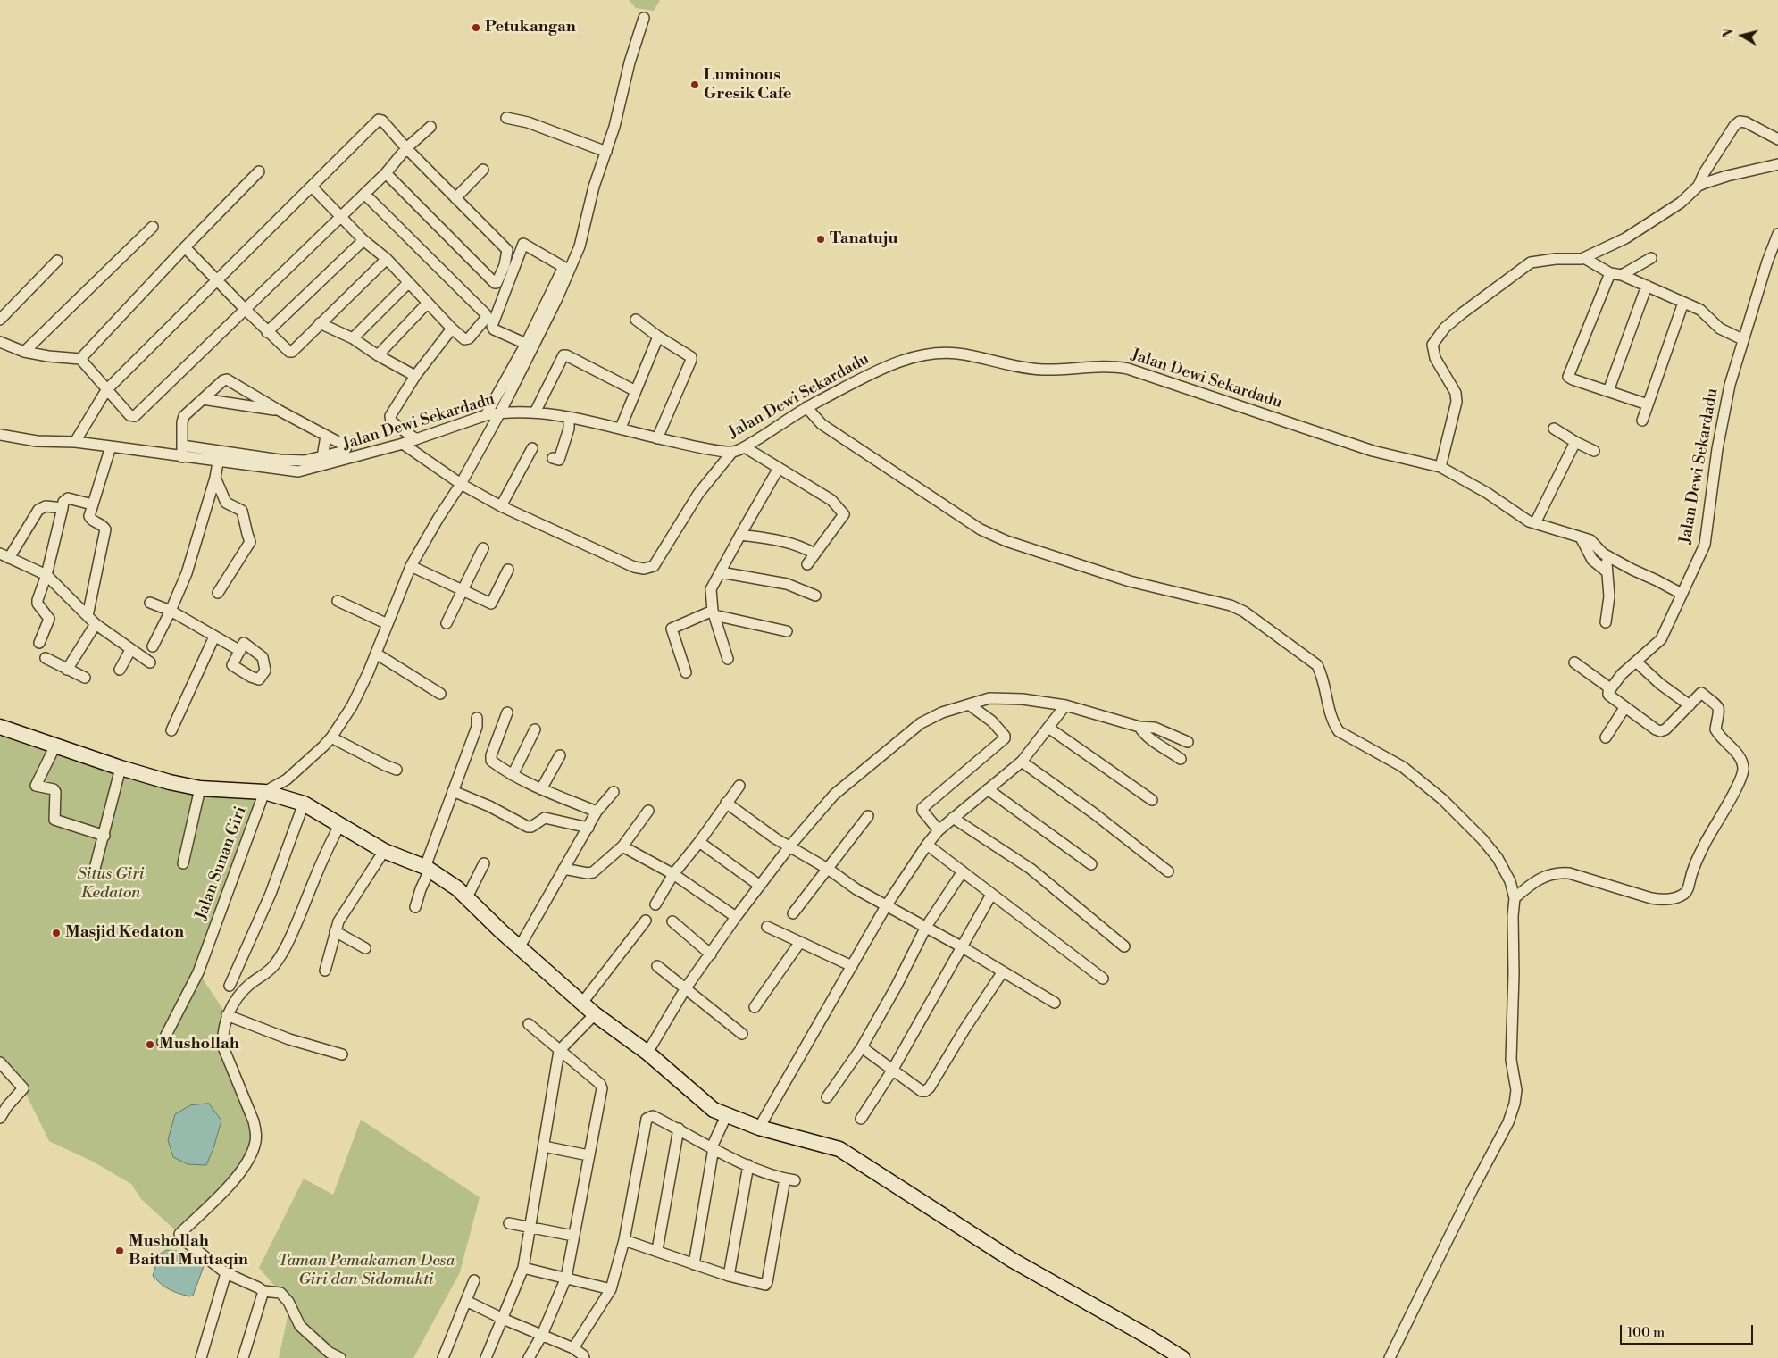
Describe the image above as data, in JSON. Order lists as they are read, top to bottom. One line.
{"streets":{"street":["Jalan Dewi Sekardadu","Jalan Sunan Giri"]},"parks":["Situs Giri Kedaton","Taman Pemakaman Desa Giri dan Sidomukti"],"places":["Petukangan","Luminous Gresik Cafe","Tanatuju","Masjid Kedaton","Mushollah","Mushollah Baitul Muttaqin"],"scale_bar":"100 m","north":"left"}
